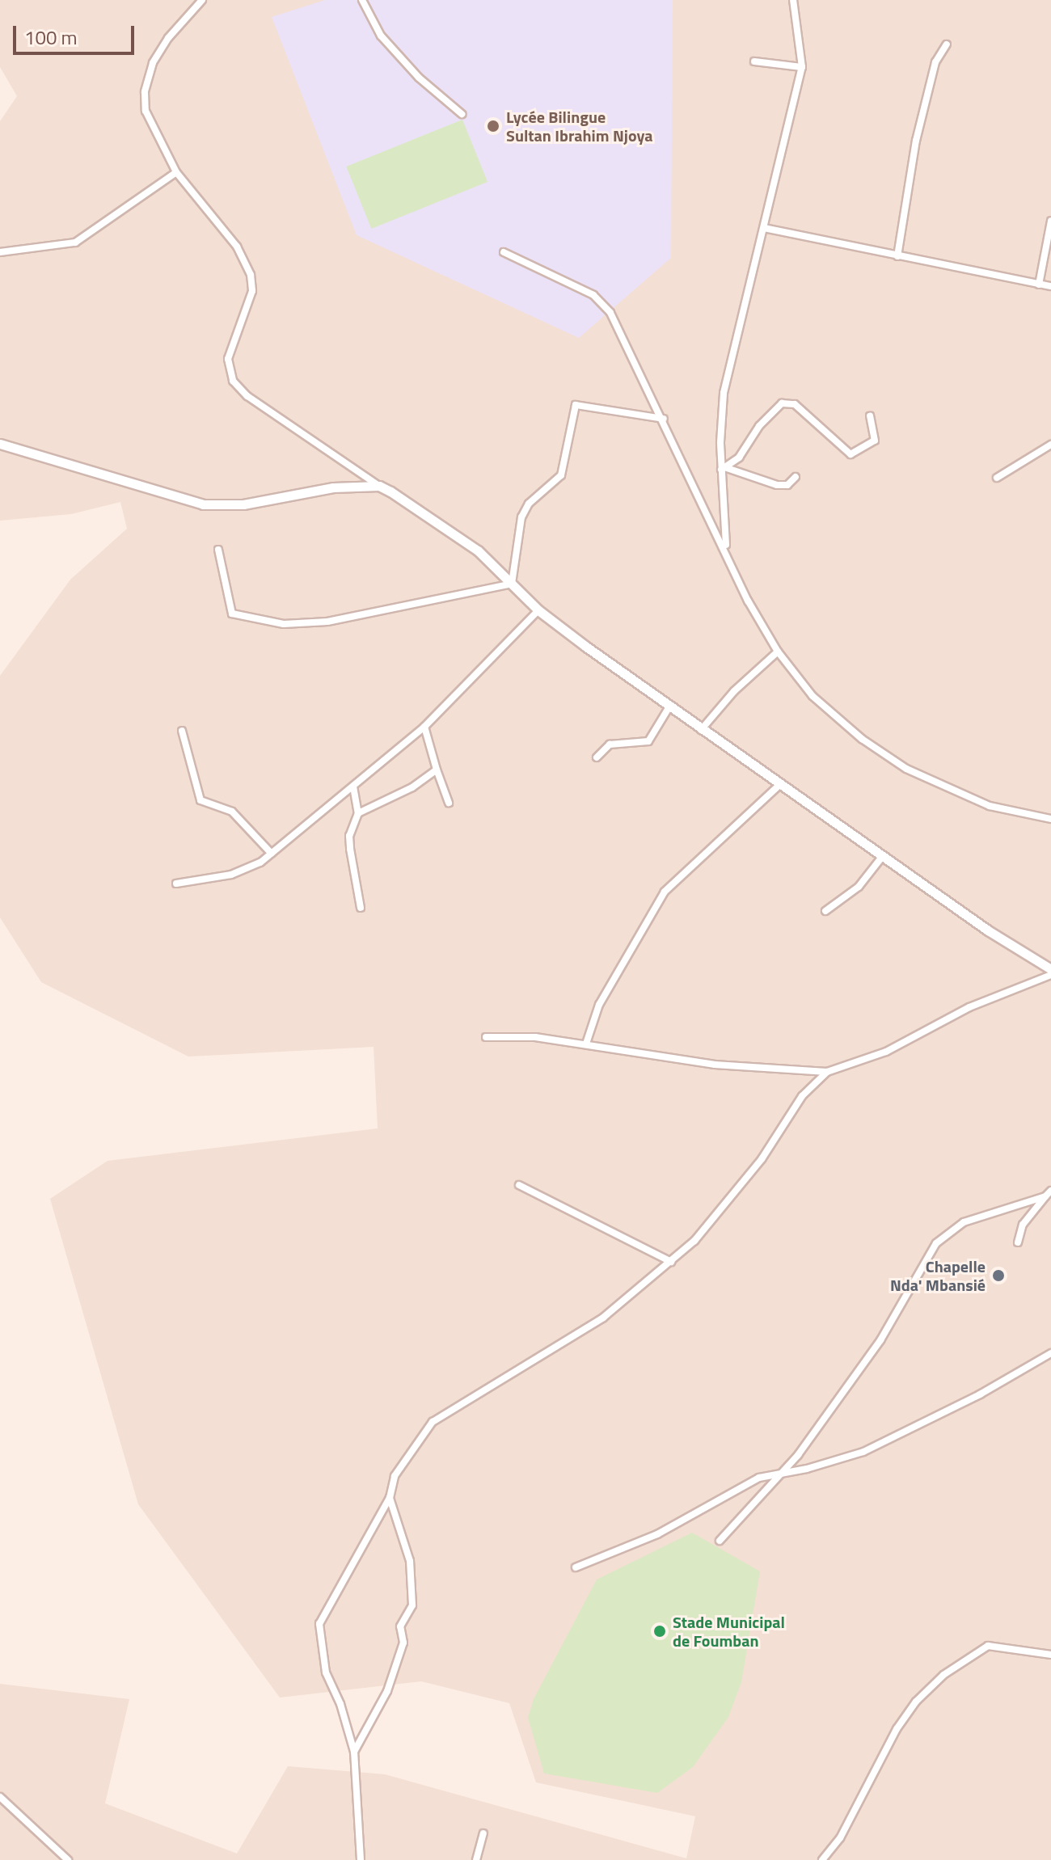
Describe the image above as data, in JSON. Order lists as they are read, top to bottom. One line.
{"places":["Lycée Bilingue Sultan Ibrahim Njoya","Chapelle Nda' Mbansié","Stade Municipal de Foumban"],"scale_bar":"100 m"}
